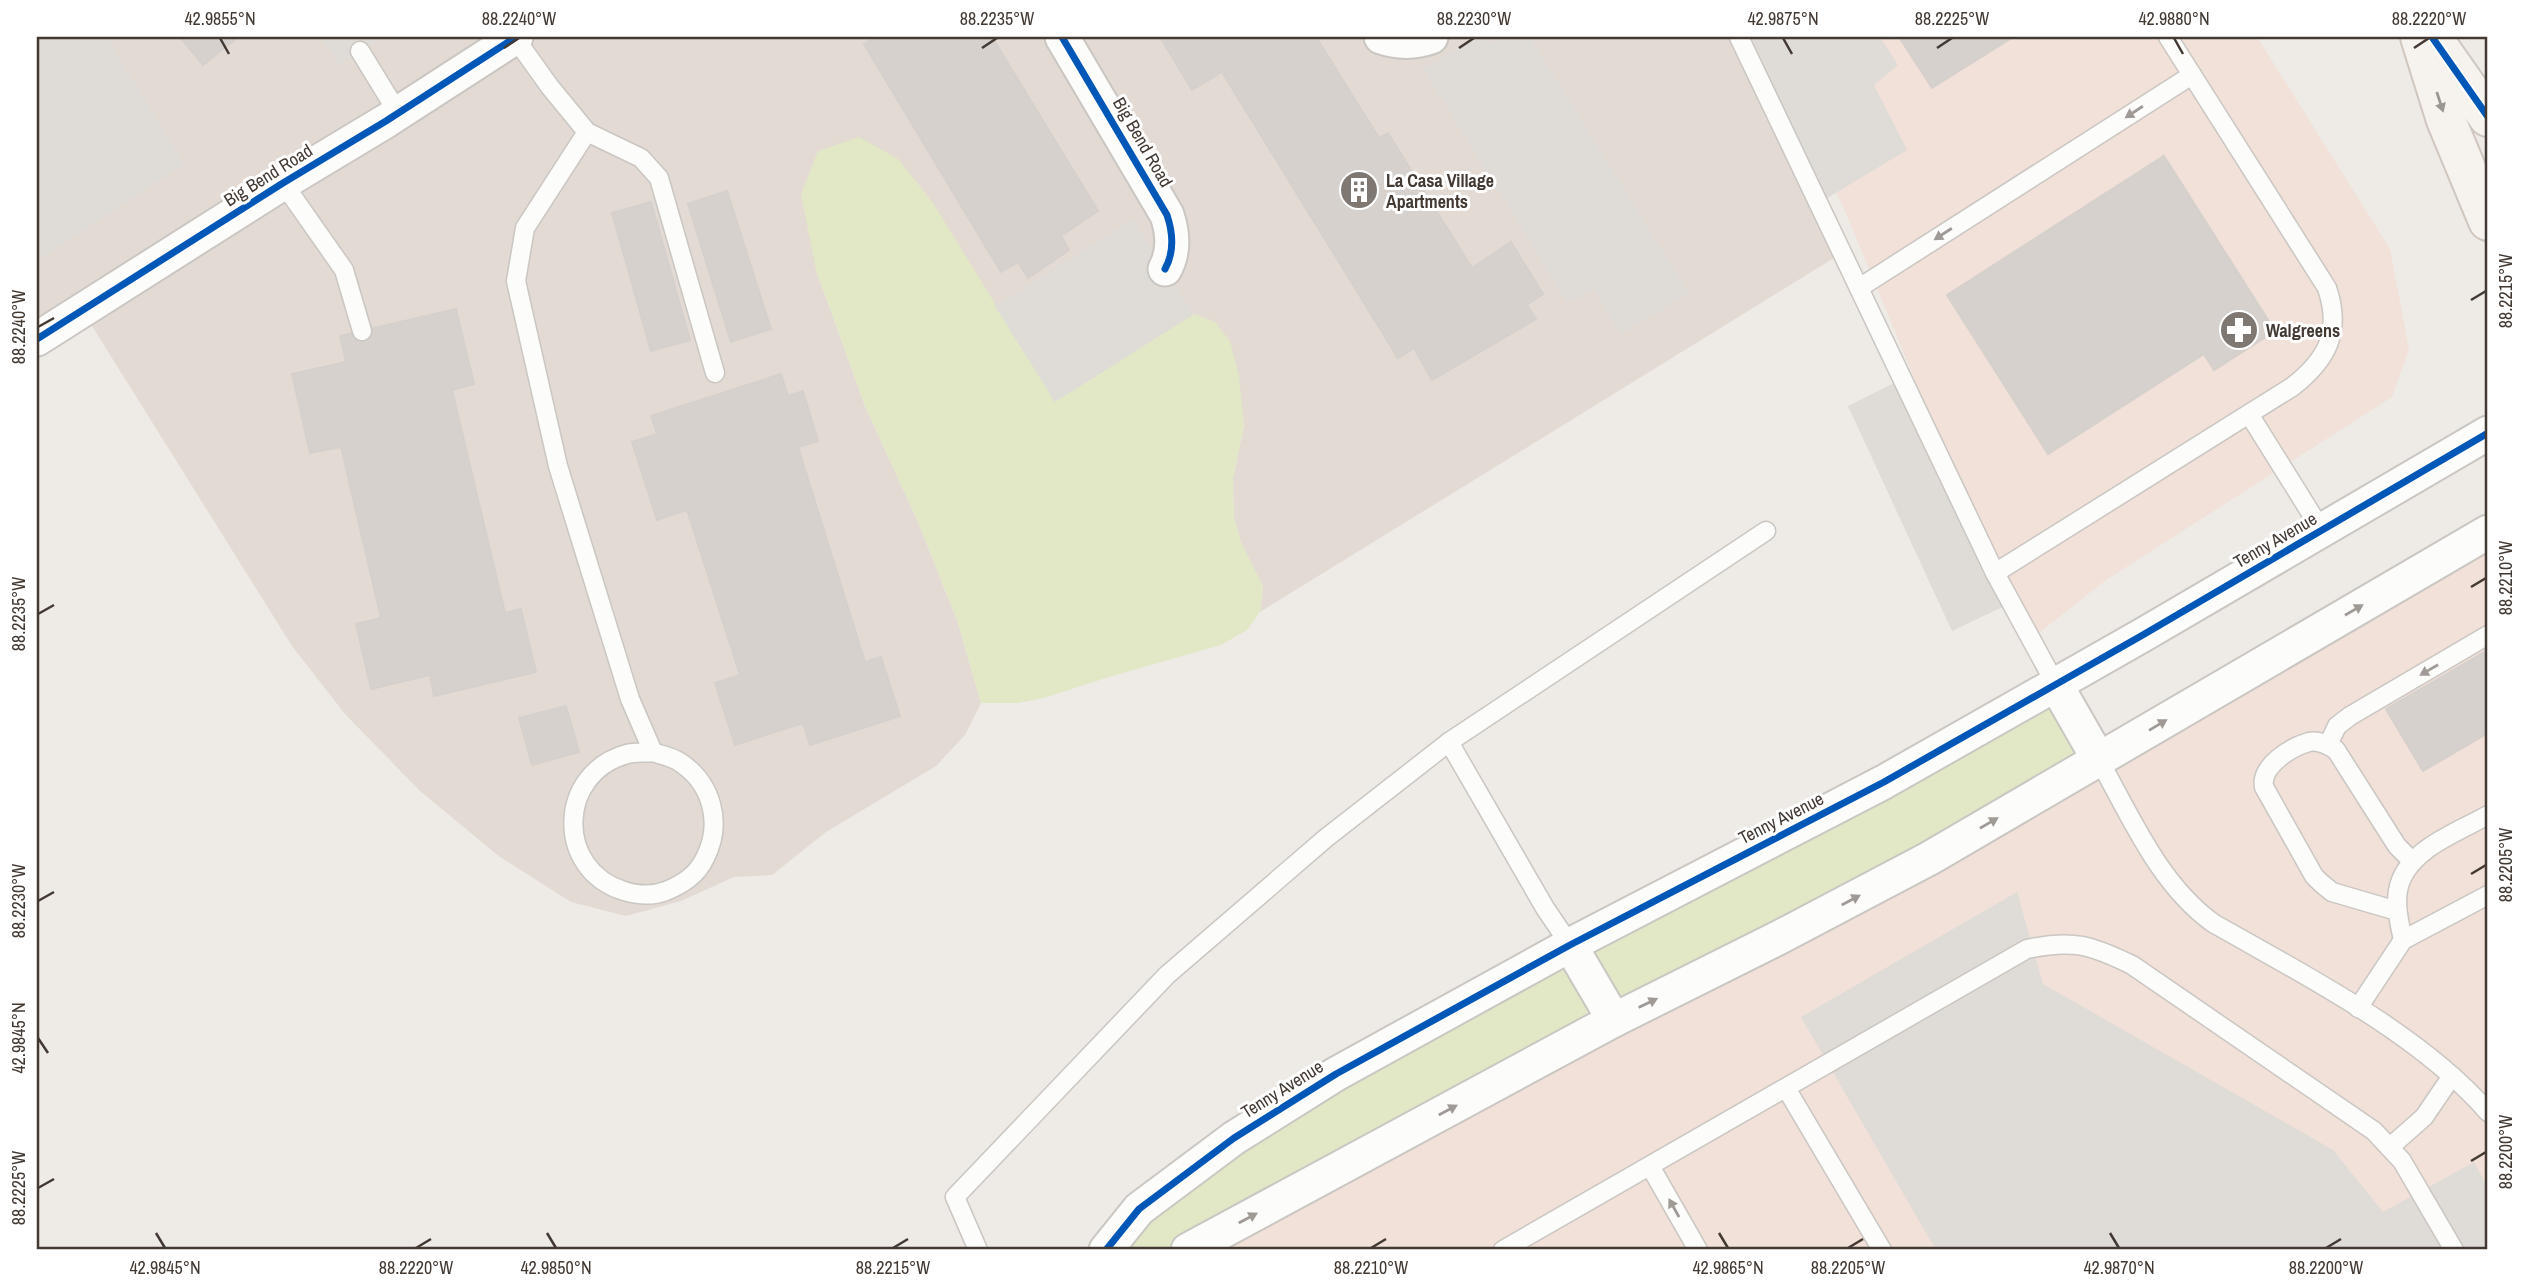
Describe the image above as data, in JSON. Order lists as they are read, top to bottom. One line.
{"streets":{"street":["Big Bend Road","Tenny Avenue"]},"places":{"building":["La Casa Village Apartments"],"pharmacy":["Walgreens"]},"coordinates":["42.9855°N","88.2240°W","88.2235°W","88.2230°W","42.9875°N","88.2225°W","42.9880°N","88.2220°W","88.2215°W","88.2210°W","88.2205°W","42.9845°N","88.2200°W","42.9850°N","42.9865°N","42.9870°N"]}
